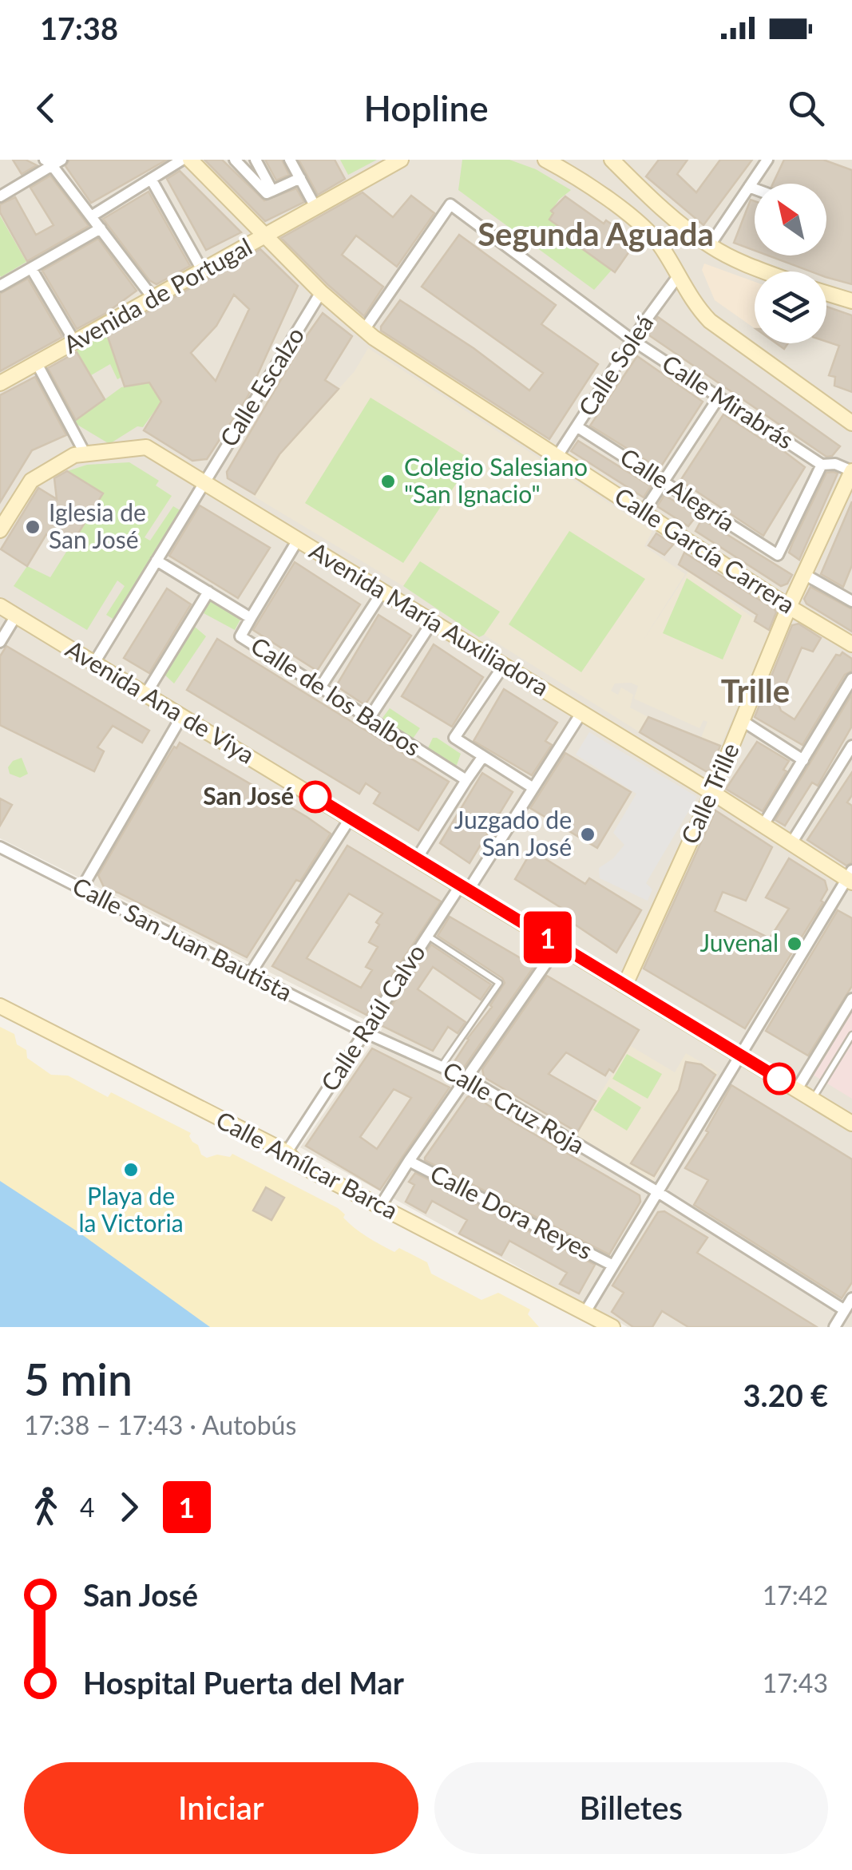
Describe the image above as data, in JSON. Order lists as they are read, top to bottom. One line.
{"streets":{"street":["Avenida de Portugal","Calle Soleá","Calle Escalzo","Calle Mirabrás","Calle Alegría","Calle García Carrera","Avenida María Auxiliadora","Calle de los Balbos","Avenida Ana de Viya","Calle Trille","Calle San Juan Bautista","Calle Raúl Calvo","Calle Cruz Roja","Calle Amílcar Barca","Calle Dora Reyes"]},"crossings":[["Avenida de Portugal","Calle García Carrera"],["Calle Soleá","Calle Mirabrás"],["Calle Soleá","Calle Alegría"],["Calle Soleá","Calle García Carrera"],["Calle Escalzo","Calle García Carrera"],["Calle Escalzo","Avenida María Auxiliadora"],["Calle Escalzo","Calle de los Balbos"],["Calle Escalzo","Avenida Ana de Viya"],["Calle Mirabrás","Calle Alegría"],["Calle Mirabrás","Calle García Carrera"],["Calle García Carrera","Calle Trille"],["Avenida María Auxiliadora","Calle Trille"],["Avenida María Auxiliadora","Calle Raúl Calvo"],["Avenida Ana de Viya","Calle Trille"],["Avenida Ana de Viya","Calle Raúl Calvo"],["Calle San Juan Bautista","Calle Raúl Calvo"],["Calle San Juan Bautista","Calle Cruz Roja"],["Calle Raúl Calvo","Calle Cruz Roja"],["Calle Raúl Calvo","Calle Amílcar Barca"]],"districts":["Segunda Aguada","Trille"],"places":["Colegio Salesiano \"San Ignacio\"","Iglesia de San José","San José","Juzgado de San José","Juvenal","Playa de la Victoria"],"lines":["bus line 1"],"north":"top left","page":{"status":"17:38","header":"Hopline","on_map":"1","heading":["5 min","17:38 – 17:43 · Autobús","3.20 €"],"legs":["4","1"],"list":[{"name":"San José","value":"17:42"},{"name":"Hospital Puerta del Mar","value":"17:43"}],"buttons":["Iniciar","Billetes"]}}
